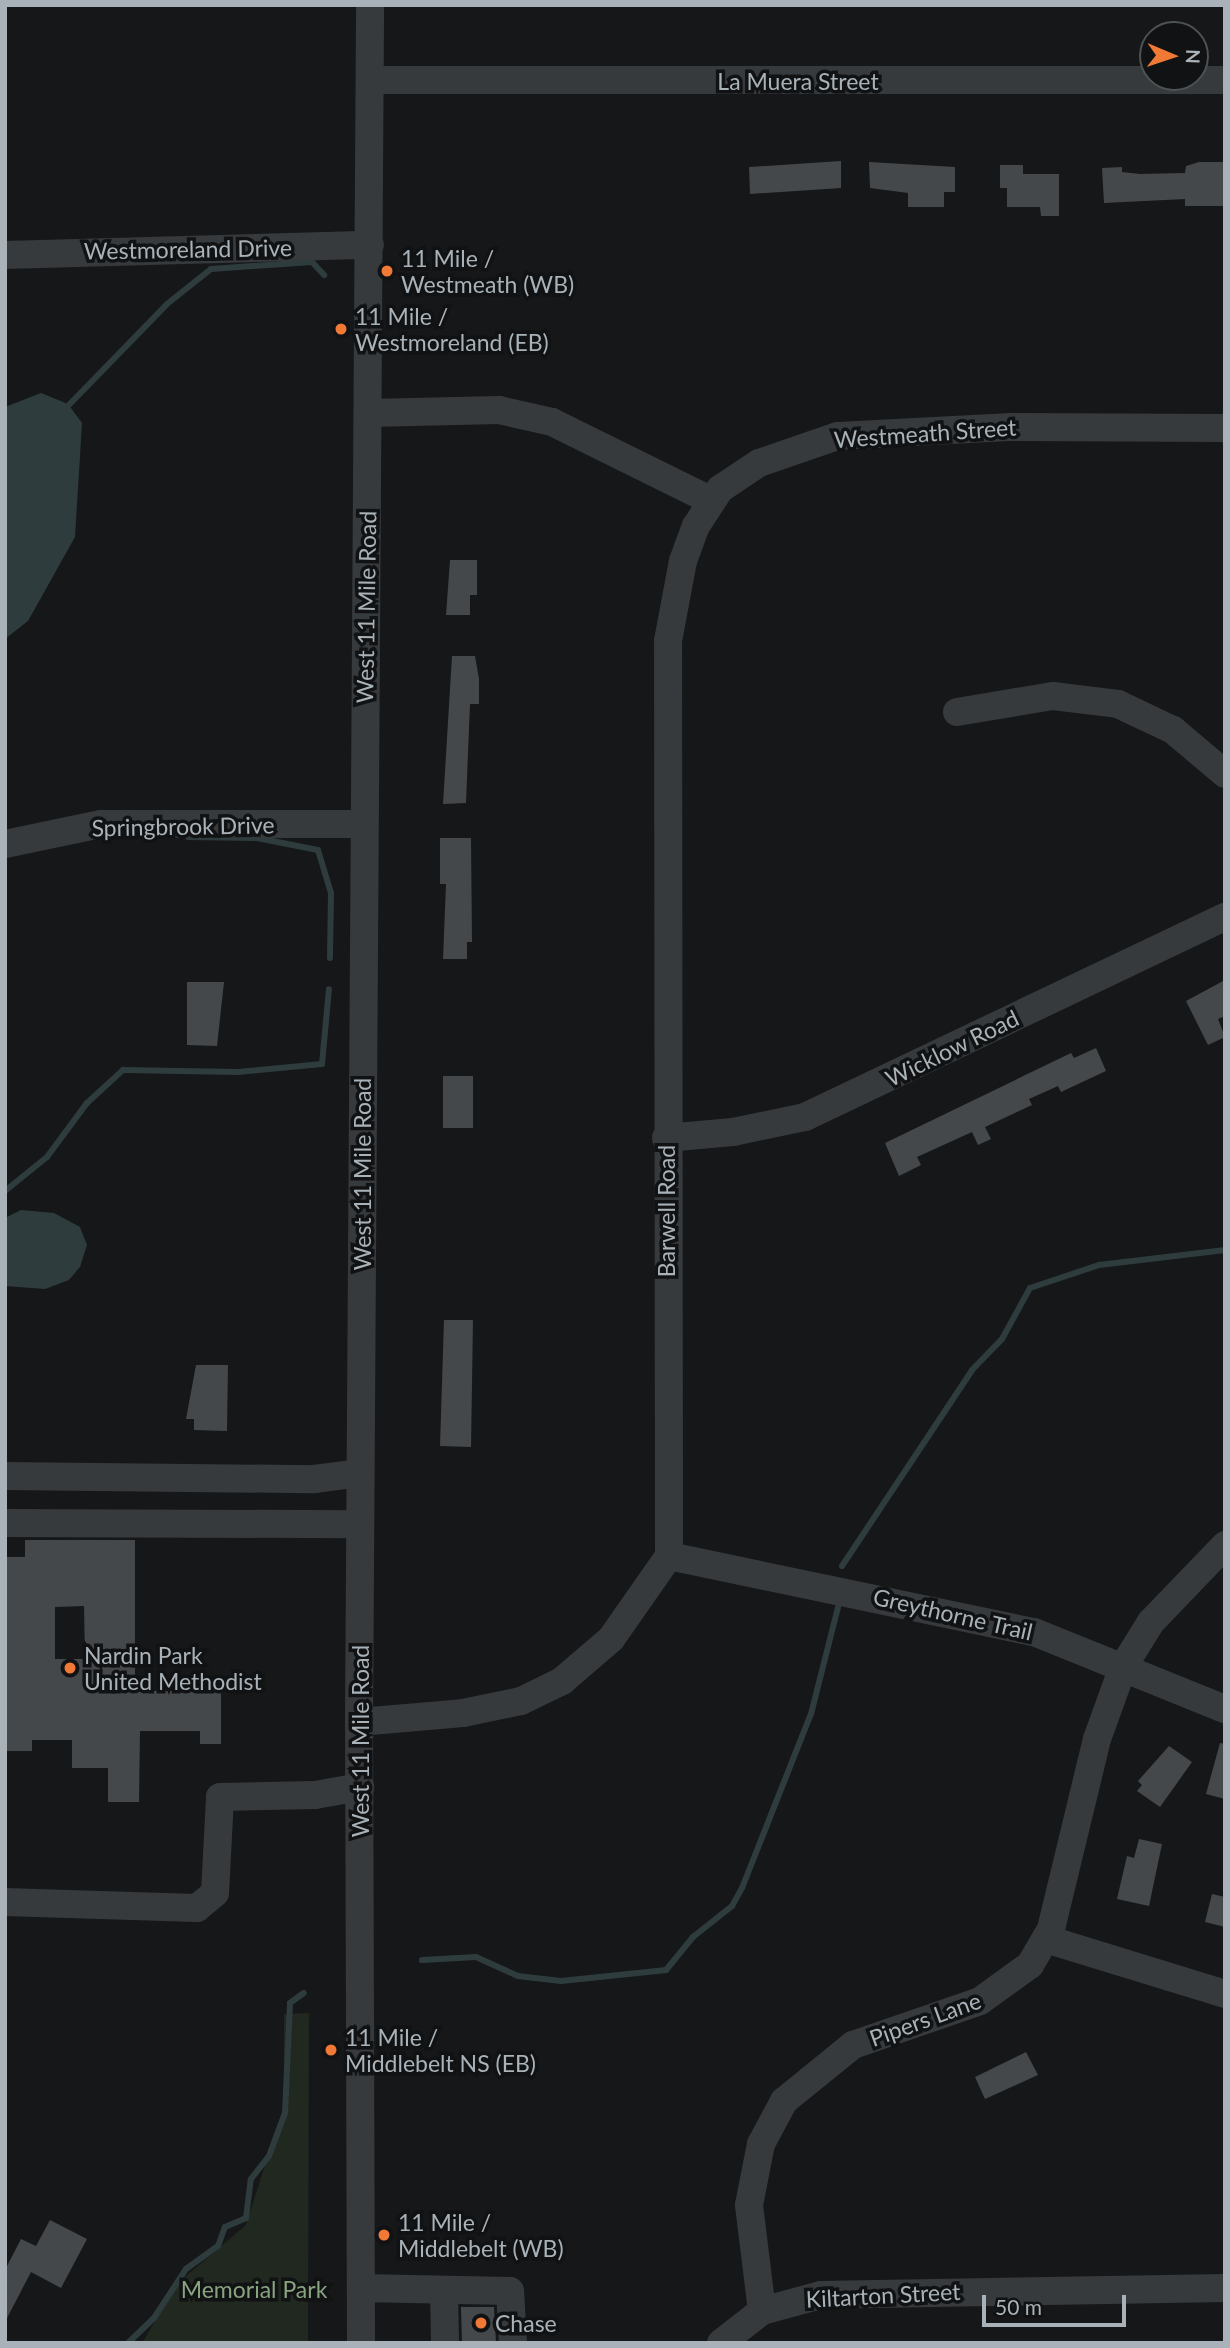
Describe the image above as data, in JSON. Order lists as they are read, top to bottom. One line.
{"streets":{"street":["La Muera Street","Westmoreland Drive","Westmeath Street","West 11 Mile Road","Springbrook Drive","Wicklow Road","Barwell Road","Greythorne Trail","Pipers Lane","Kiltarton Street"]},"crossings":[["La Muera Street","West 11 Mile Road"],["Westmoreland Drive","West 11 Mile Road"],["Westmeath Street","Barwell Road"],["West 11 Mile Road","Springbrook Drive"],["Wicklow Road","Barwell Road"],["Barwell Road","Greythorne Trail"],["Greythorne Trail","Pipers Lane"],["Pipers Lane","Kiltarton Street"]],"parks":["Memorial Park"],"places":["11 Mile / Westmeath (WB)","11 Mile / Westmoreland (EB)","Nardin Park United Methodist","11 Mile / Middlebelt NS (EB)","11 Mile / Middlebelt (WB)","Chase"],"scale_bar":"50 m","north":"right"}
